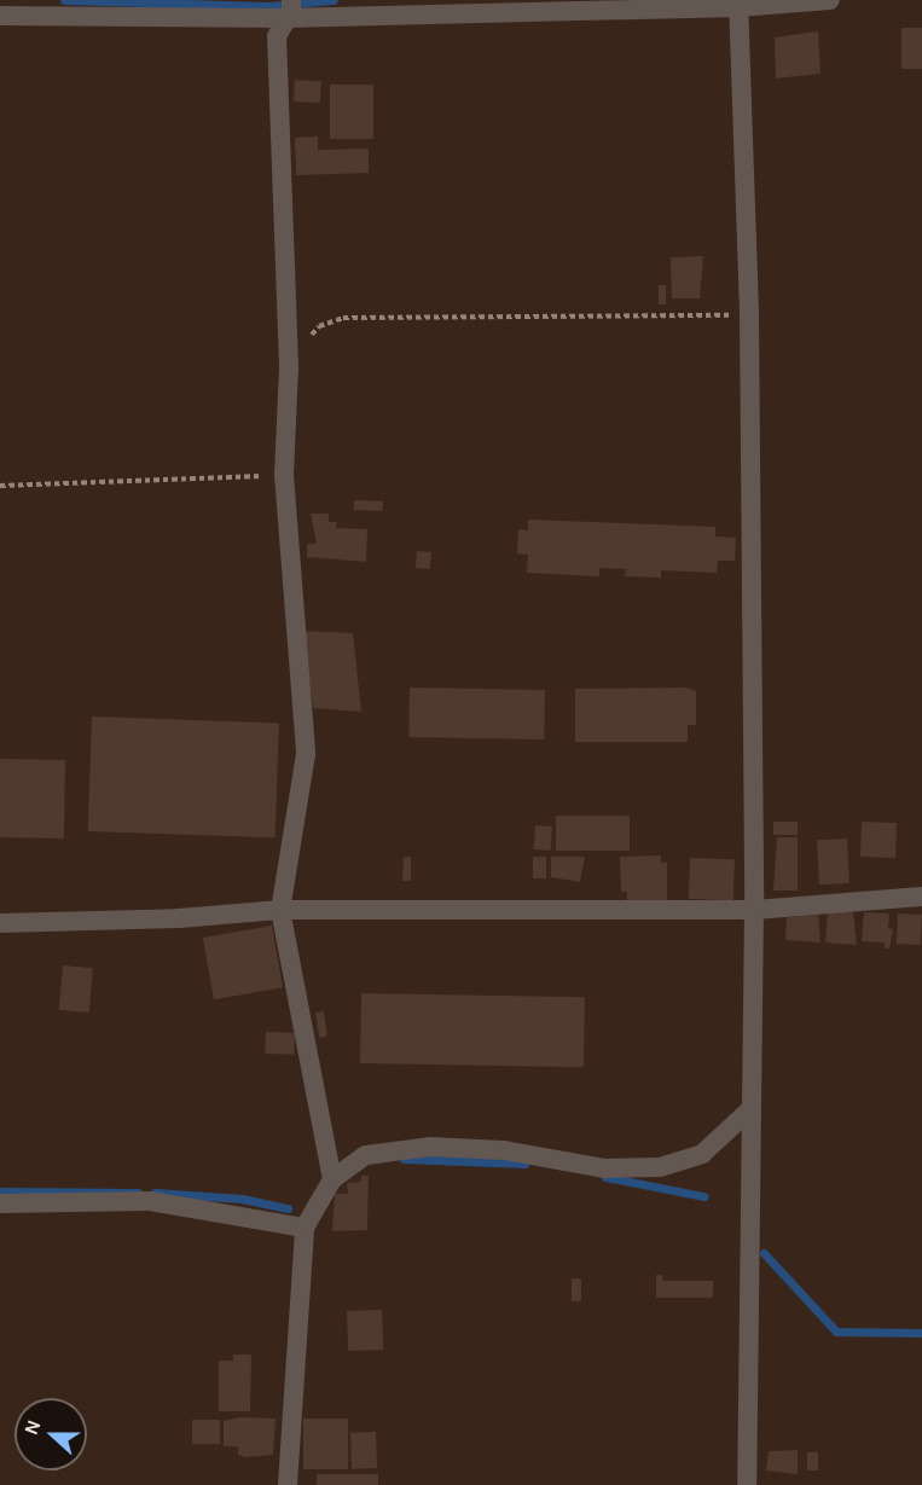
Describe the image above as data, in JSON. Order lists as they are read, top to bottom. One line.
{"north":"left"}
